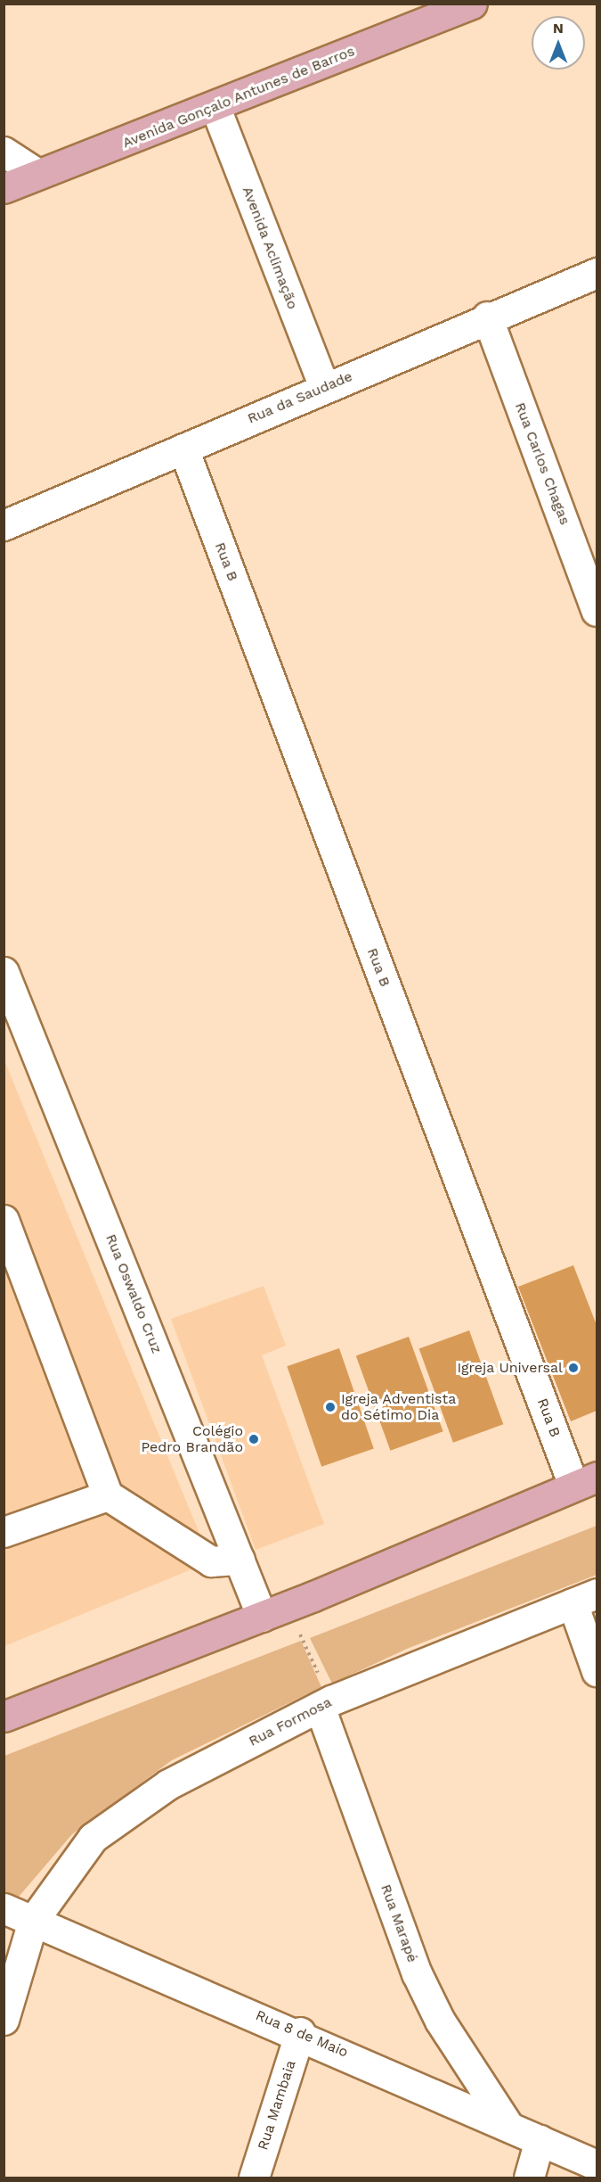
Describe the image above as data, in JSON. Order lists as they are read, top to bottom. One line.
{"streets":{"main road":["Avenida Gonçalo Antunes de Barros"],"street":["Avenida Aclimação","Rua da Saudade","Rua Carlos Chagas","Rua B","Rua Oswaldo Cruz","Rua Formosa","Rua Marapé","Rua 8 de Maio","Rua Mambaia"]},"crossings":[["Avenida Gonçalo Antunes de Barros","Avenida Aclimação"],["Avenida Aclimação","Rua da Saudade"],["Rua da Saudade","Rua Carlos Chagas"],["Rua da Saudade","Rua B"],["Rua Formosa","Rua Marapé"],["Rua Formosa","Rua 8 de Maio"],["Rua Marapé","Rua 8 de Maio"],["Rua 8 de Maio","Rua Mambaia"]],"places":["Igreja Universal","Igreja Adventista do Sétimo Dia","Colégio Pedro Brandão"],"north":"top"}
